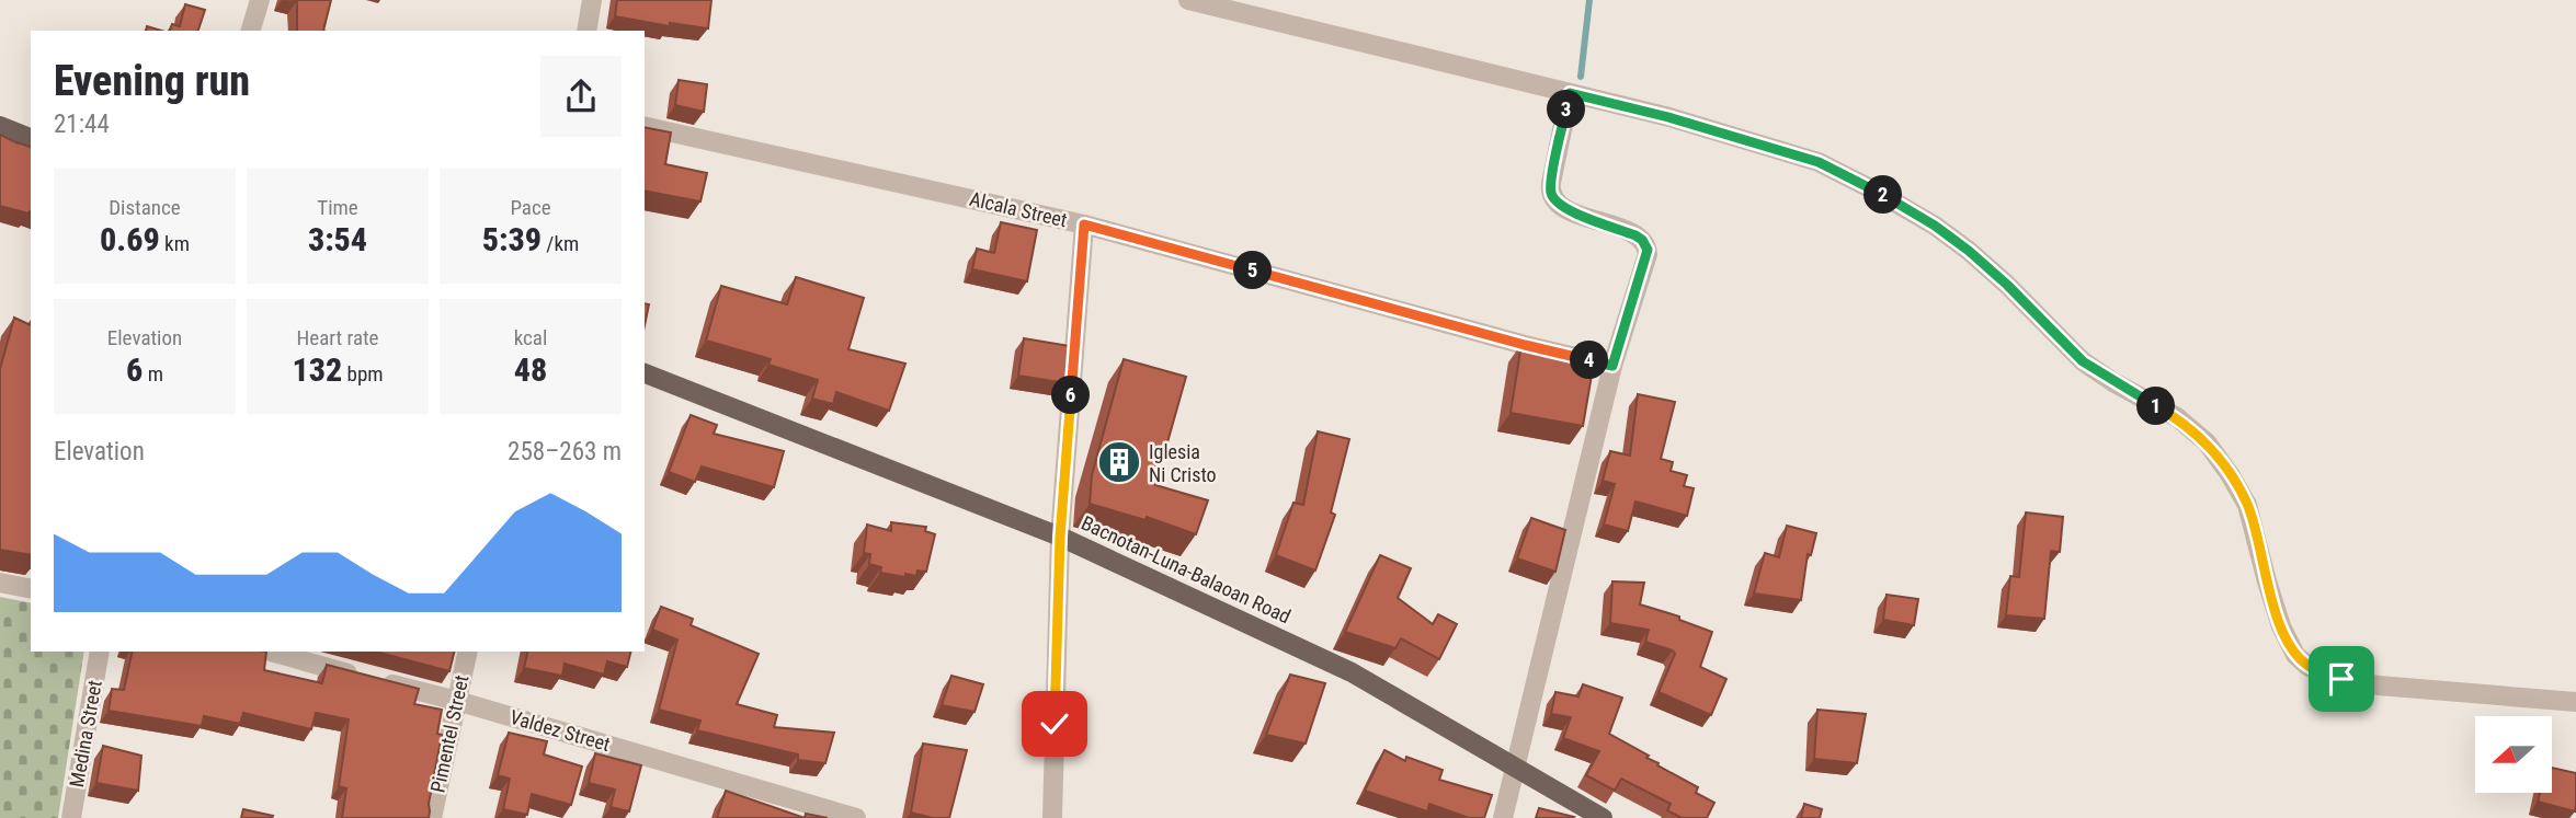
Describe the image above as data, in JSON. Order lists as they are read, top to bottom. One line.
{"streets":{"main road":["Bacnotan-Luna-Balaoan Road"],"street":["Alcala Street","Valdez Street","Medina Street","Pimentel Street"]},"crossings":[["Valdez Street","Pimentel Street"]],"places":{"building":["Iglesia Ni Cristo"]},"north":"left","page":{"heading":["Evening run","21:44"],"pins":["3","2","5","4","6","1"],"stats":[["Distance","0.69 km"],["Time","3:54"],["Pace","5:39 /km"],["Elevation","6 m"],["Heart rate","132 bpm"],["kcal","48"]],"chart":["Elevation","258–263 m"]}}
